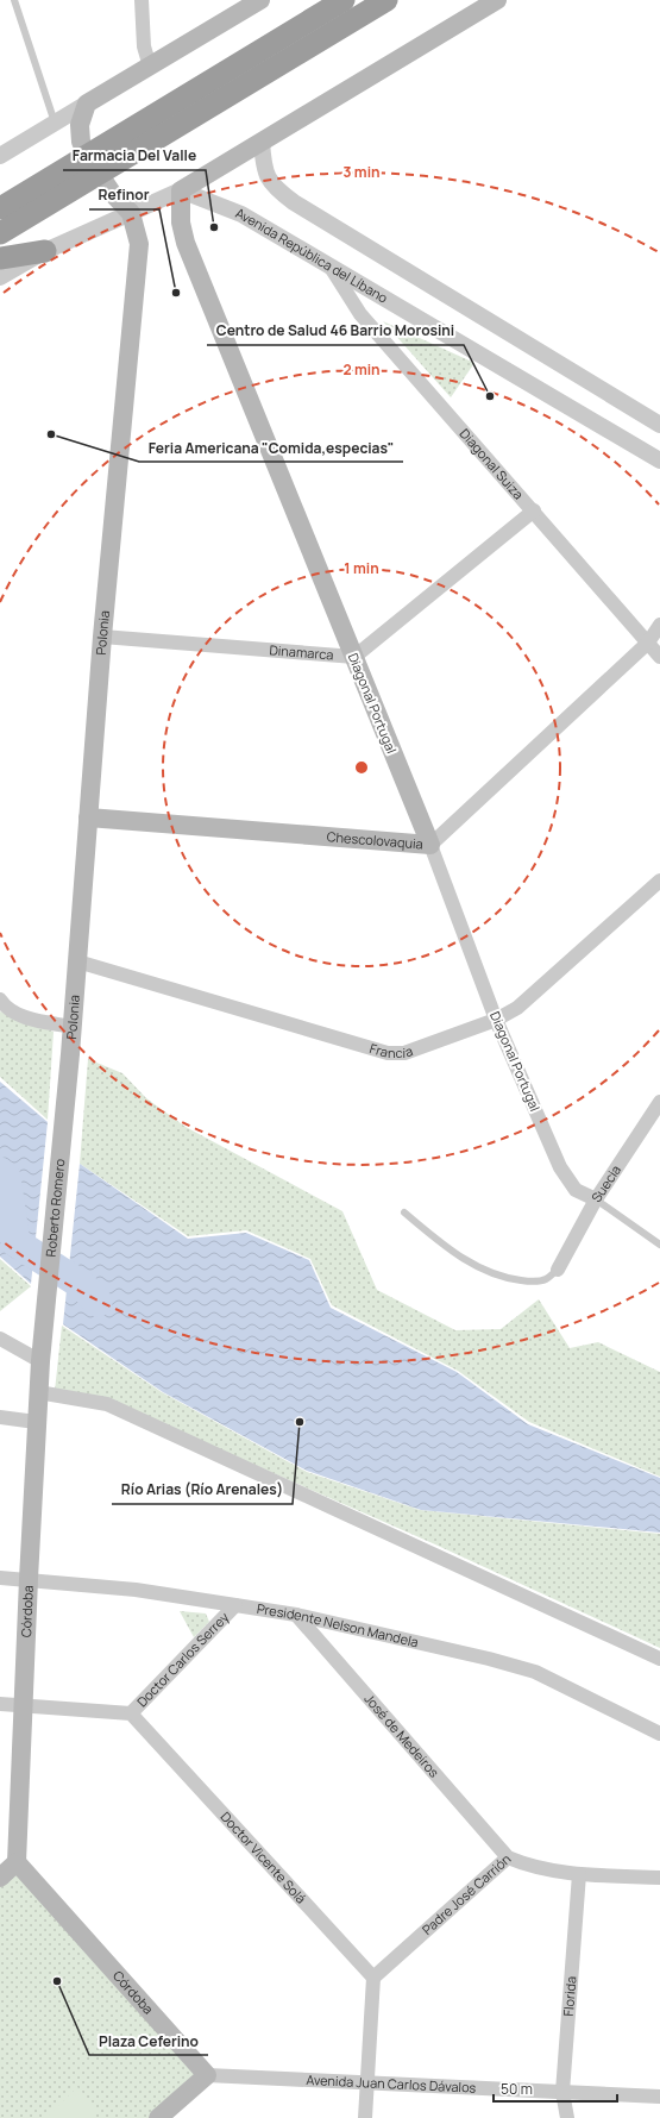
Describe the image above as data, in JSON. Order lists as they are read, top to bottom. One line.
{"streets":{"main road":["Polonia","Diagonal Portugal","Chescolovaquia","Roberto Romero","Córdoba"],"street":["Avenida República del Líbano","Diagonal Suiza","Dinamarca","Francia","Suecia","Presidente Nelson Mandela","Doctor Carlos Serrey","José de Medeiros","Doctor Vicente Solá","Padre José Carrión","Florida","Avenida Juan Carlos Dávalos"]},"crossings":[["Avenida República del Líbano","Diagonal Suiza"],["Avenida República del Líbano","Diagonal Portugal"],["Diagonal Suiza","Chescolovaquia"],["Polonia","Dinamarca"],["Polonia","Chescolovaquia"],["Polonia","Francia"],["Polonia","Roberto Romero"],["Dinamarca","Diagonal Portugal"],["Diagonal Portugal","Chescolovaquia"],["Diagonal Portugal","Francia"],["Diagonal Portugal","Suecia"],["Roberto Romero","Córdoba"],["Córdoba","Presidente Nelson Mandela"],["Córdoba","Avenida Juan Carlos Dávalos"],["Presidente Nelson Mandela","Doctor Carlos Serrey"],["Presidente Nelson Mandela","José de Medeiros"],["Doctor Carlos Serrey","Doctor Vicente Solá"],["José de Medeiros","Padre José Carrión"],["Doctor Vicente Solá","Padre José Carrión"],["Padre José Carrión","Florida"],["Florida","Avenida Juan Carlos Dávalos"]],"places":["Farmacia Del Valle","Refinor","Centro de Salud 46 Barrio Morosini","Feria Americana \"Comida,especias\"","Río Arias (Río Arenales)","Plaza Ceferino"],"scale_bar":"50 m","rings":["3 min","2 min","1 min"]}
